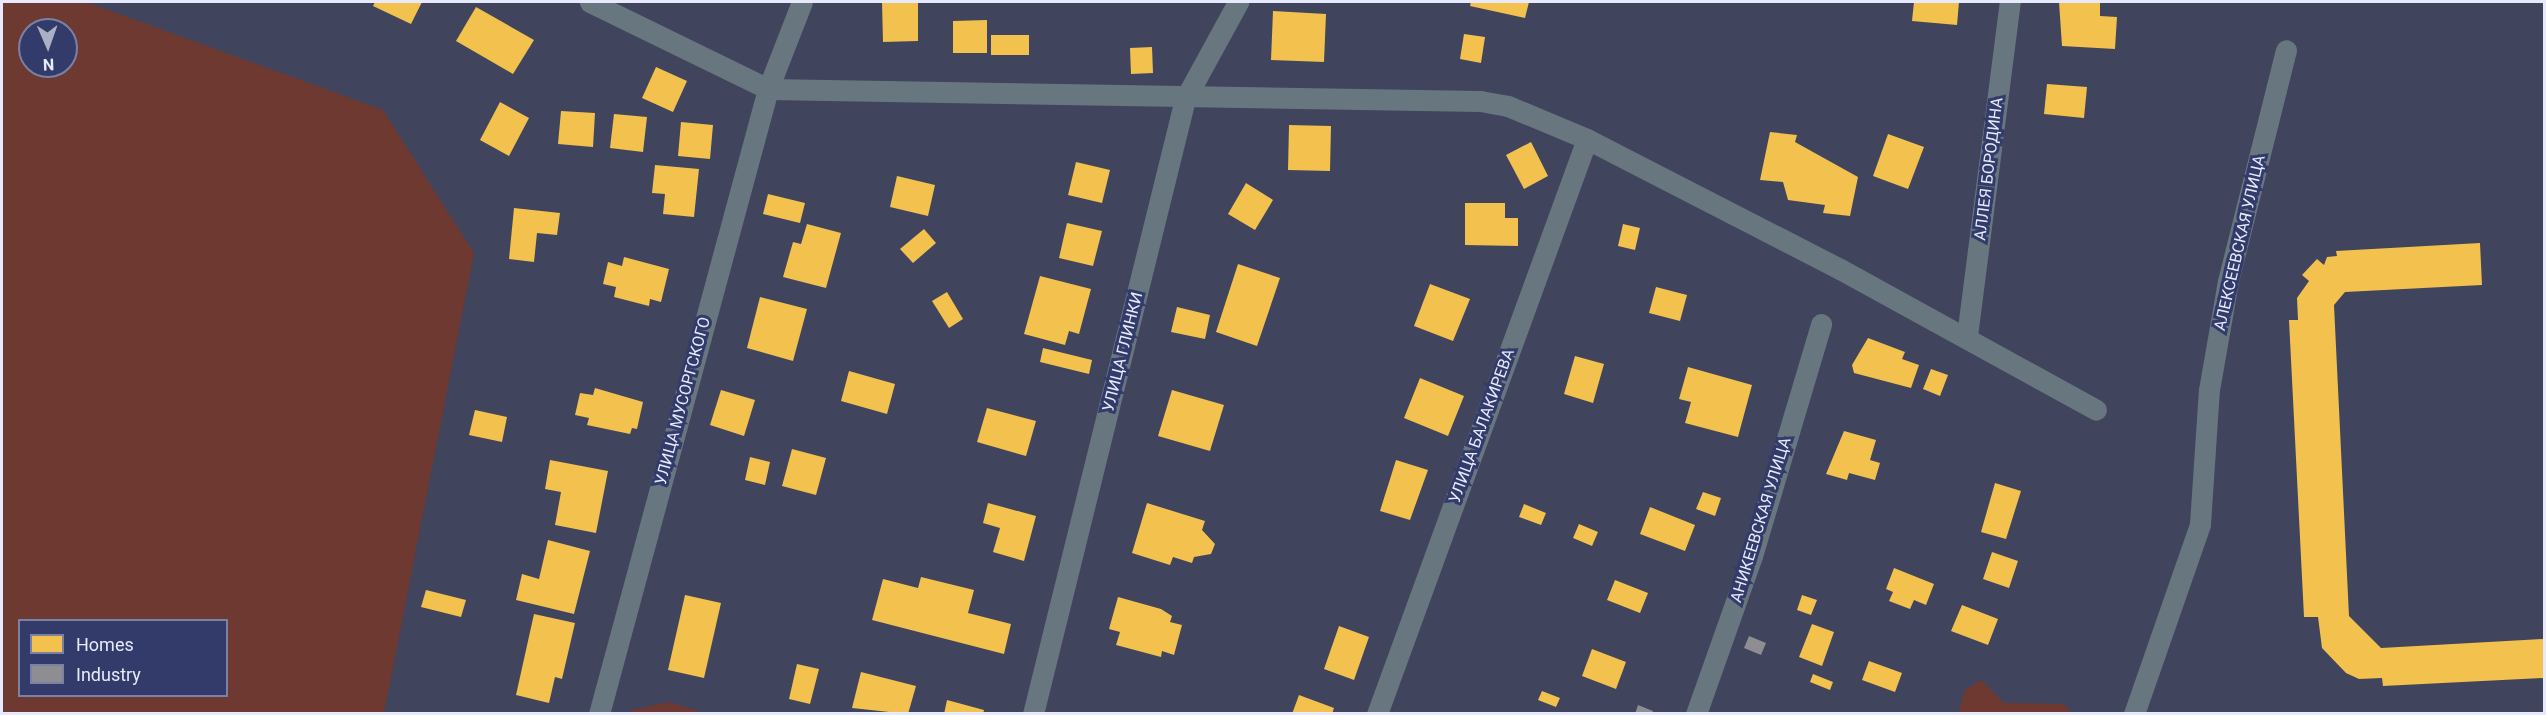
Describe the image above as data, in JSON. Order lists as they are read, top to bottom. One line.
{"streets":{"street":["АЛЛЕЯ БОРОДИНА","АЛЕКСЕЕВСКАЯ УЛИЦА","УЛИЦА ГЛИНКИ","УЛИЦА МУСОРГСКОГО","УЛИЦА БАЛАКИРЕВА","АНИКЕЕВСКАЯ УЛИЦА"]},"legend":["Homes","Industry"],"north":"bottom"}
